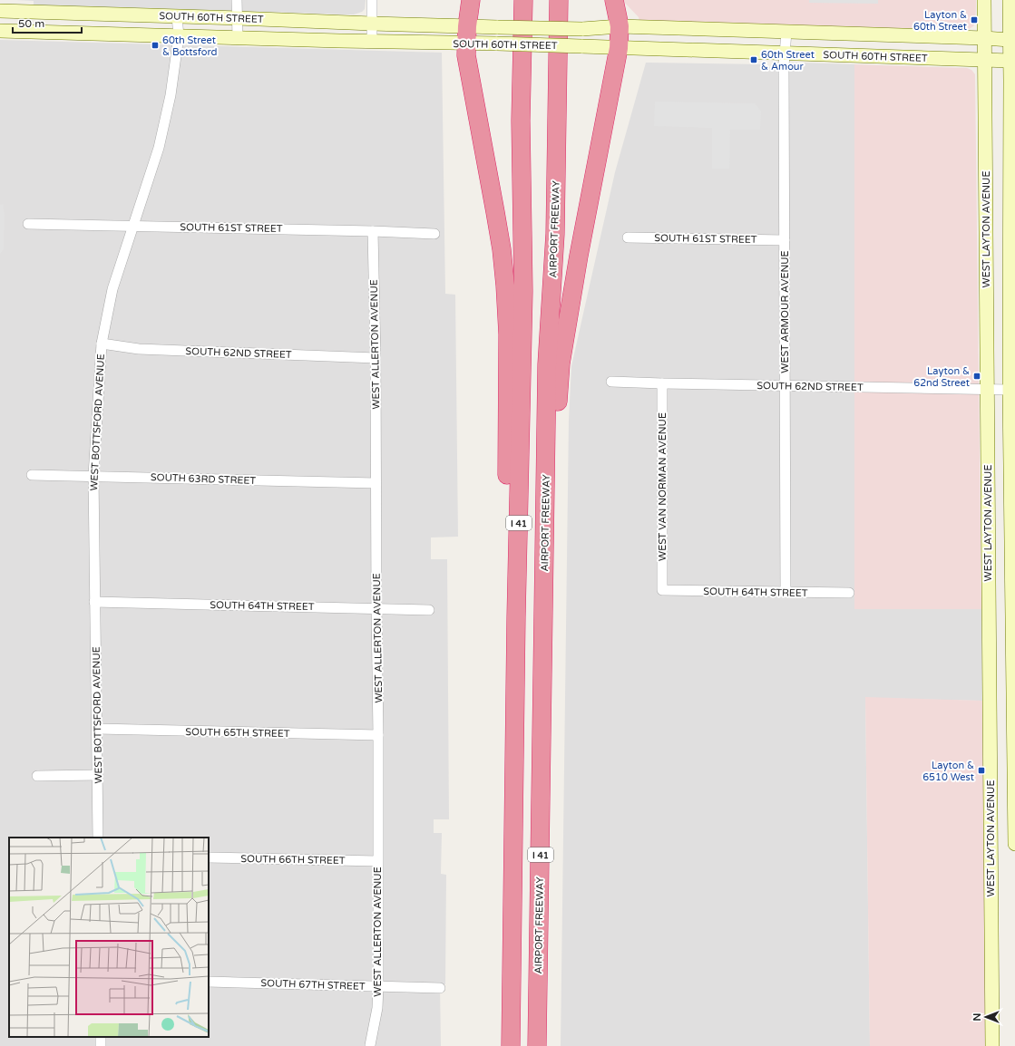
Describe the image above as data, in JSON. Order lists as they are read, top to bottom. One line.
{"streets":{"highway":["AIRPORT FREEWAY","I 41"],"main road":["SOUTH 60TH STREET","WEST LAYTON AVENUE"],"street":["SOUTH 61ST STREET","WEST ARMOUR AVENUE","WEST ALLERTON AVENUE","SOUTH 62ND STREET","WEST BOTTSFORD AVENUE","SOUTH 63RD STREET","WEST VAN NORMAN AVENUE","SOUTH 64TH STREET","SOUTH 65TH STREET","SOUTH 66TH STREET","SOUTH 67TH STREET"]},"crossings":[["SOUTH 60TH STREET","WEST LAYTON AVENUE"],["SOUTH 60TH STREET","WEST ARMOUR AVENUE"],["SOUTH 60TH STREET","WEST BOTTSFORD AVENUE"],["SOUTH 61ST STREET","WEST ARMOUR AVENUE"],["SOUTH 61ST STREET","WEST ALLERTON AVENUE"],["SOUTH 61ST STREET","WEST BOTTSFORD AVENUE"],["WEST LAYTON AVENUE","SOUTH 62ND STREET"],["WEST ARMOUR AVENUE","SOUTH 62ND STREET"],["WEST ARMOUR AVENUE","SOUTH 64TH STREET"],["WEST ALLERTON AVENUE","SOUTH 62ND STREET"],["WEST ALLERTON AVENUE","SOUTH 63RD STREET"],["WEST ALLERTON AVENUE","SOUTH 64TH STREET"],["WEST ALLERTON AVENUE","SOUTH 65TH STREET"],["WEST ALLERTON AVENUE","SOUTH 66TH STREET"],["WEST ALLERTON AVENUE","SOUTH 67TH STREET"],["SOUTH 62ND STREET","WEST BOTTSFORD AVENUE"],["SOUTH 62ND STREET","WEST VAN NORMAN AVENUE"],["WEST BOTTSFORD AVENUE","SOUTH 63RD STREET"],["WEST BOTTSFORD AVENUE","SOUTH 64TH STREET"],["WEST BOTTSFORD AVENUE","SOUTH 65TH STREET"],["WEST VAN NORMAN AVENUE","SOUTH 64TH STREET"]],"places":{"transit":["Layton & 60th Street","60th Street & Bottsford","60th Street & Amour","Layton & 62nd Street","Layton & 6510 West"]},"scale_bar":"50 m","north":"left"}
